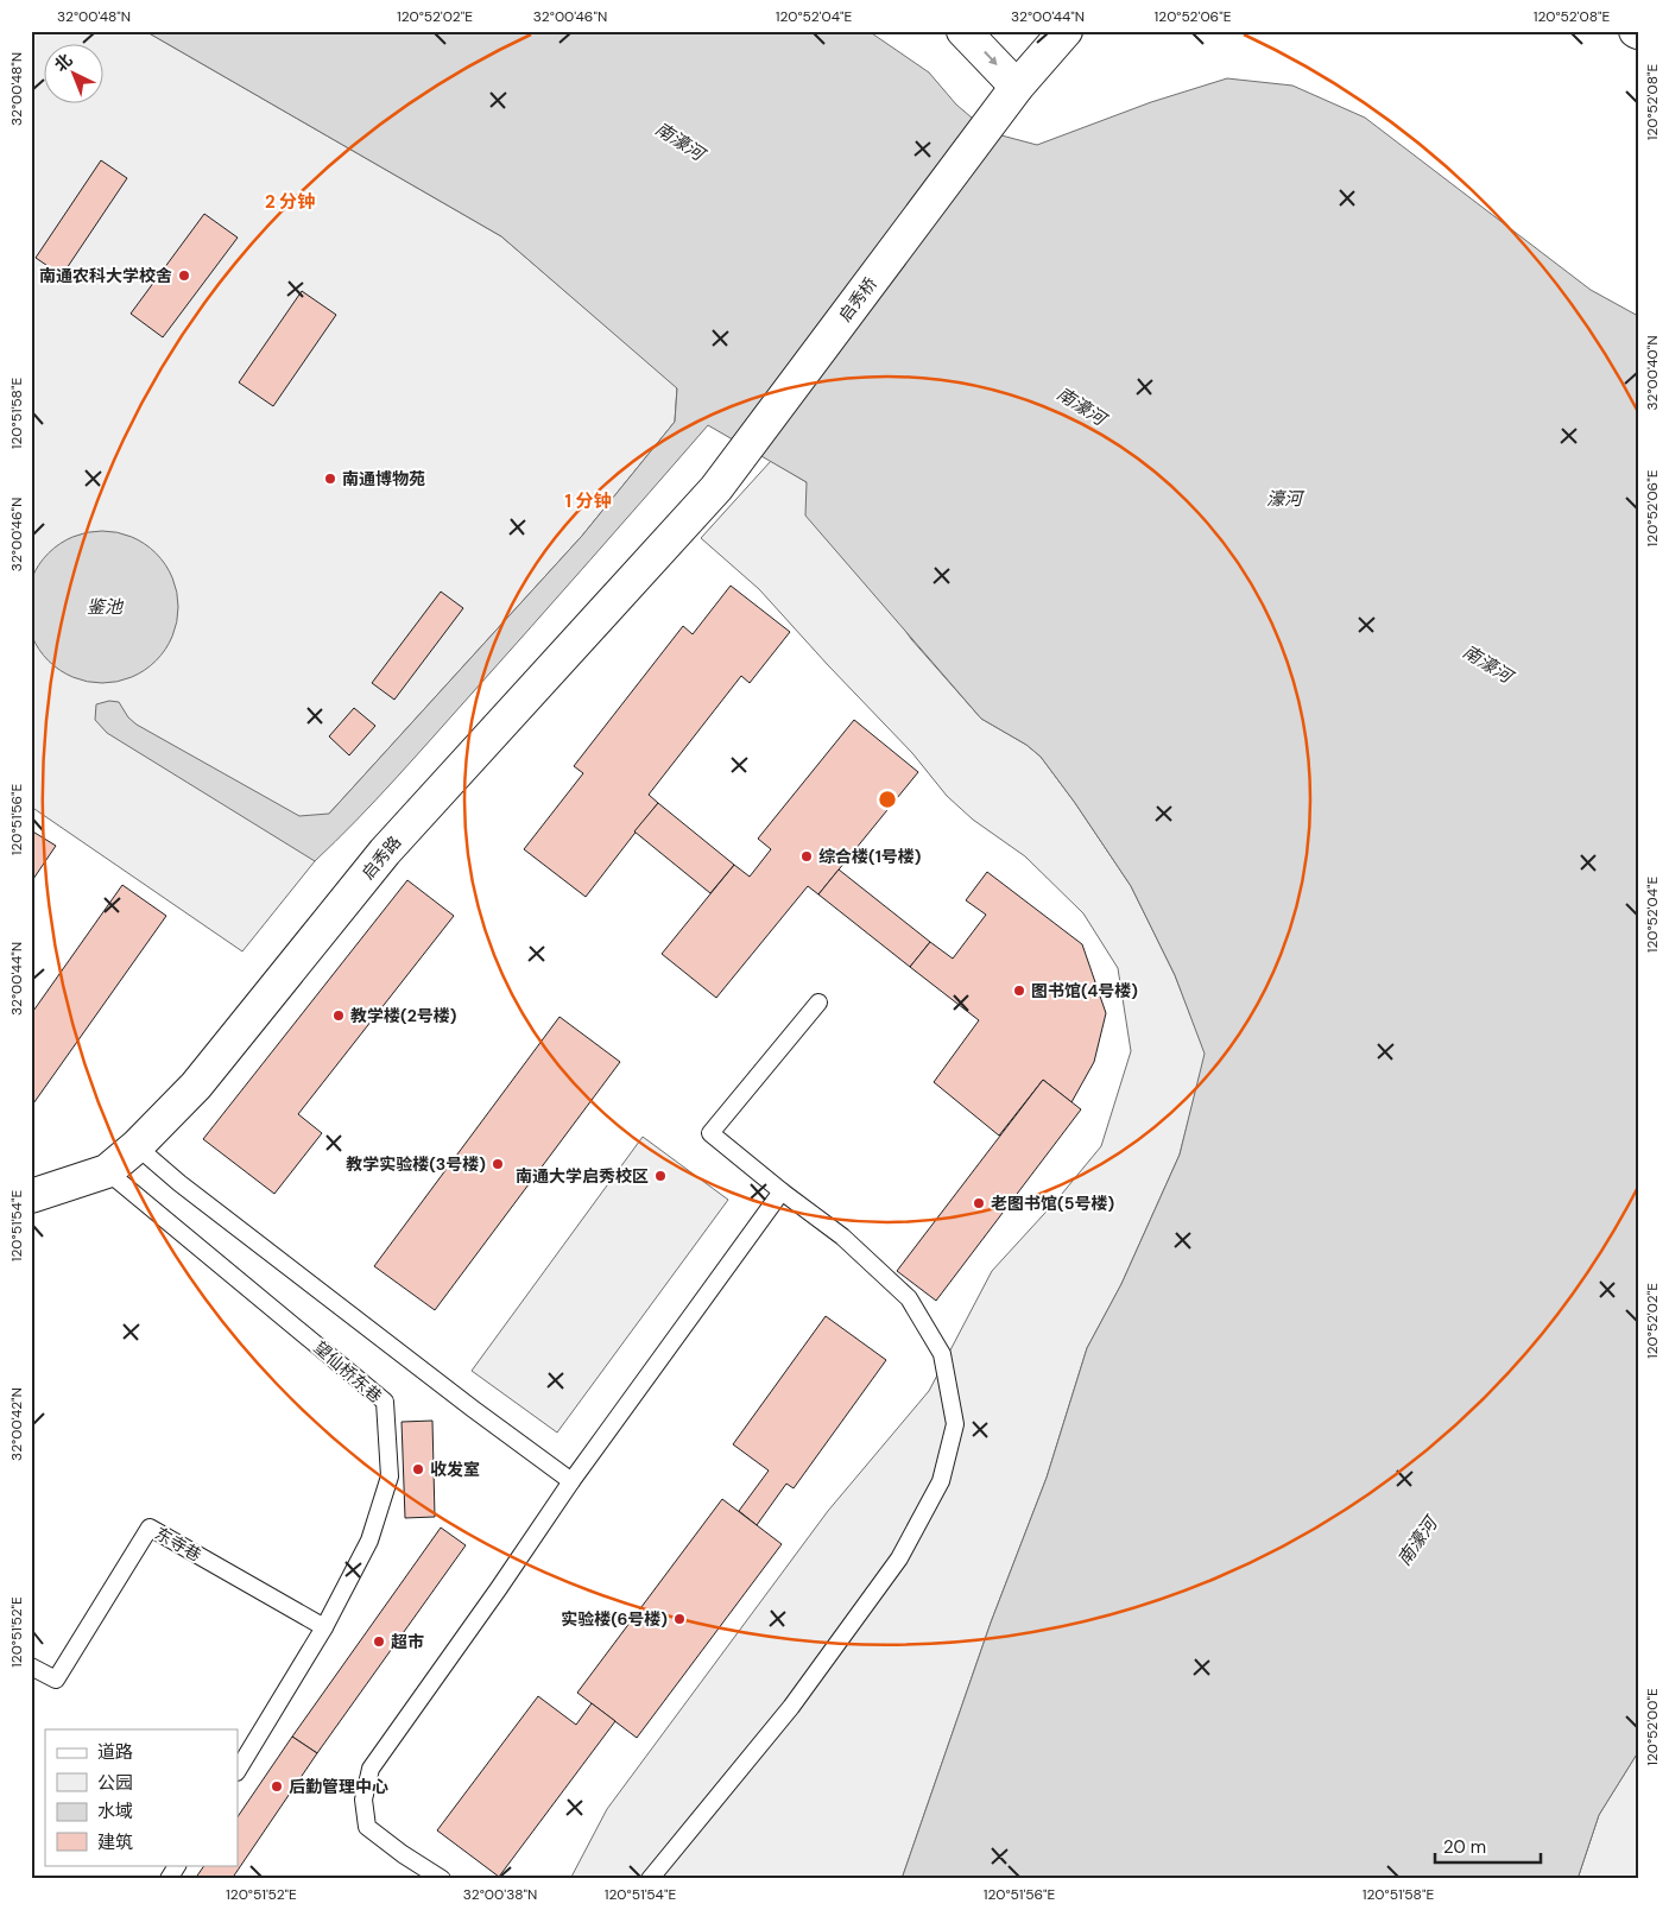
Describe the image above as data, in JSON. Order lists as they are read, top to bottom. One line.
{"streets":{"street":["启秀桥","启秀路"],"lane":["望仙桥东巷","东寺巷"]},"crossings":[["启秀桥","启秀路"],["启秀路","望仙桥东巷"],["望仙桥东巷","东寺巷"]],"water":["南濠河","濠河","鉴池"],"places":["南通农科大学校舍","南通博物苑","综合楼(1号楼)","图书馆(4号楼)","教学楼(2号楼)","教学实验楼(3号楼)","南通大学启秀校区","老图书馆(5号楼)","收发室","实验楼(6号楼)","超市","后勤管理中心"],"legend":["道路","公园","水域","建筑"],"scale_bar":"20 m","north":"top left","coordinates":["32°00'48\"N","120°52'02\"E","32°00'46\"N","120°52'04\"E","32°00'44\"N","120°52'06\"E","120°52'08\"E","32°00'40\"N","120°51'58\"E","120°51'56\"E","120°51'54\"E","32°00'42\"N","120°51'52\"E","120°52'00\"E","32°00'38\"N"],"rings":["2 分钟","1 分钟"]}
